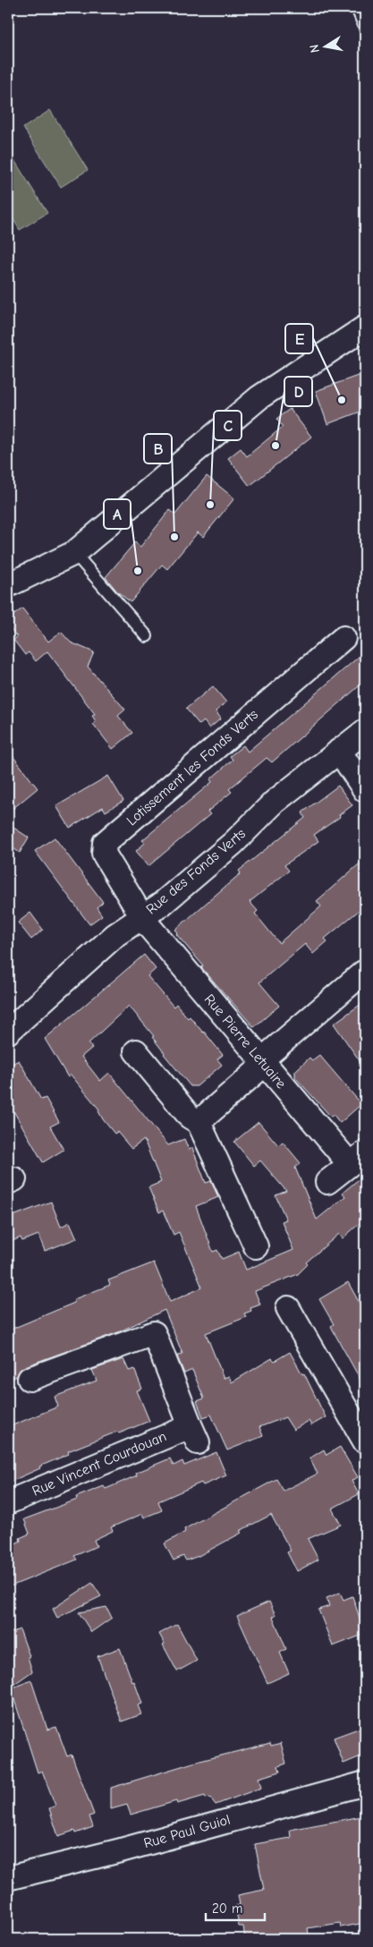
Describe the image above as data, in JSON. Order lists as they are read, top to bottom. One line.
{"streets":{"street":["Lotissement les Fonds Verts","Rue des Fonds Verts","Rue Pierre Letuaire","Rue Vincent Courdouan","Rue Paul Guiol"]},"crossings":[["Lotissement les Fonds Verts","Rue des Fonds Verts"],["Lotissement les Fonds Verts","Rue Pierre Letuaire"],["Rue des Fonds Verts","Rue Pierre Letuaire"]],"places":["E","D","C","B","A"],"scale_bar":"20 m","north":"left"}
